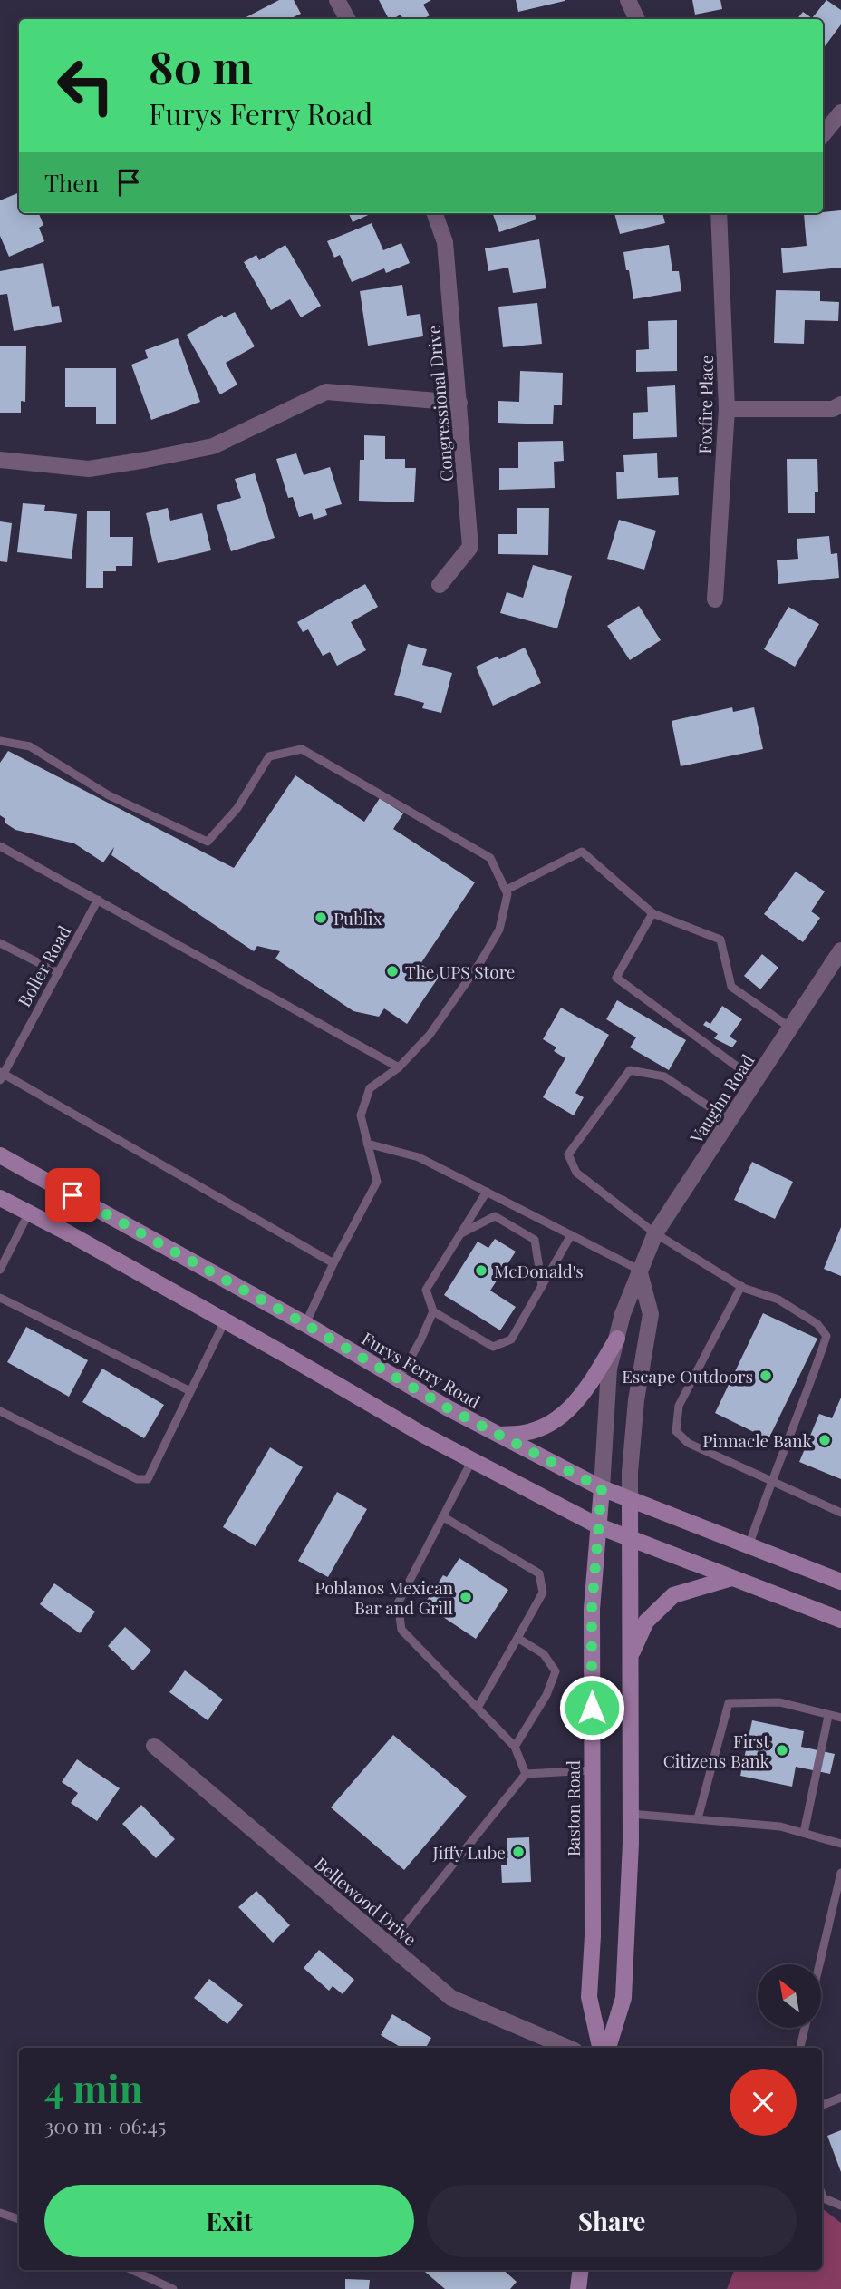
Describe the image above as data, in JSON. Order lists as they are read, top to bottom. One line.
{"streets":{"main road":["Furys Ferry Road","Baston Road"],"street":["Congressional Drive","Foxfire Place","Vaughn Road","Bellewood Drive"],"lane":["Boller Road"]},"crossings":[["Vaughn Road","Furys Ferry Road"],["Vaughn Road","Baston Road"],["Furys Ferry Road","Baston Road"]],"places":["Publix","The UPS Store","McDonald's","Escape Outdoors","Pinnacle Bank","Poblanos Mexican Bar and Grill","First Citizens Bank","Jiffy Lube"],"north":"top left","page":{"turn":["80 m","Furys Ferry Road"],"then":"Then","heading":["4 min","300 m · 06:45"],"buttons":["Exit","Share"]}}
